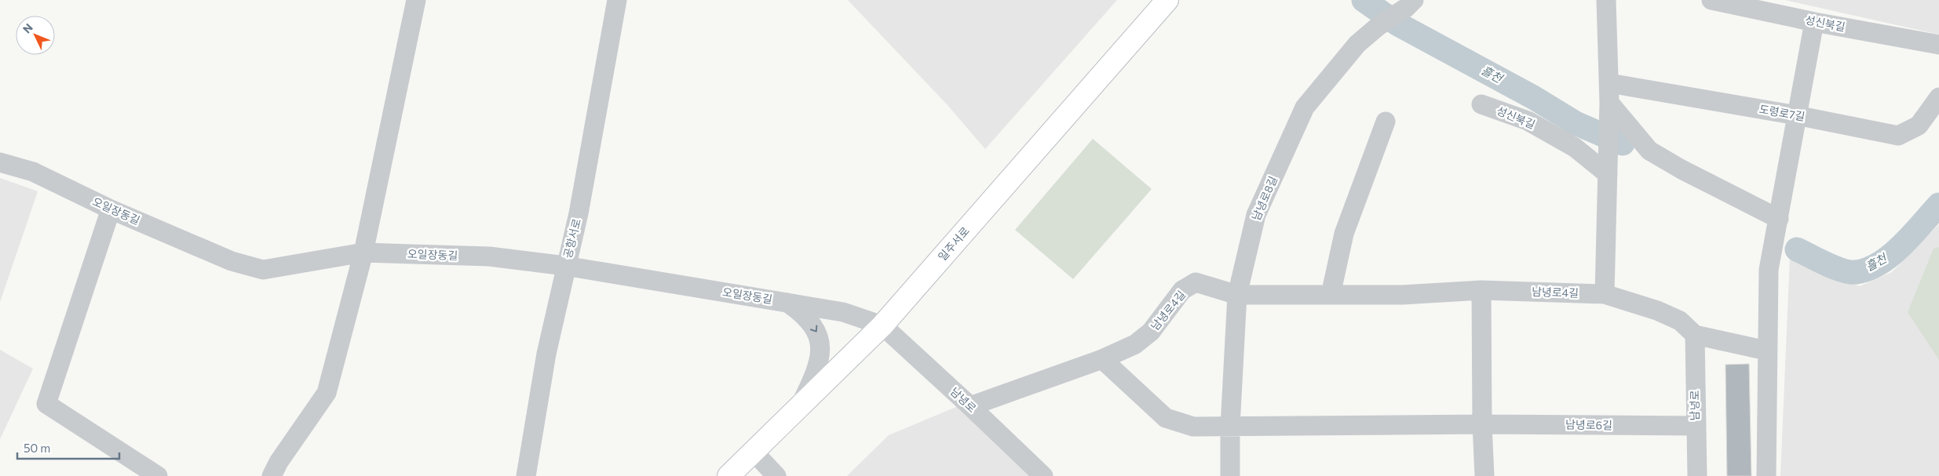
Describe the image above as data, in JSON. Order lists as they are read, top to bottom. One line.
{"streets":{"main road":["일주서로"],"street":["성신북길","도령로7길","남녕로8길","오일장동길","공항서로","남녕로4길","남녕로","남녕로6길"]},"crossings":[["남녕로8길","남녕로4길"],["남녕로8길","남녕로6길"],["오일장동길","공항서로"],["오일장동길","일주서로"],["오일장동길","남녕로"],["일주서로","남녕로"],["남녕로4길","남녕로"],["남녕로","남녕로6길"]],"water":["흘천"],"scale_bar":"50 m","north":"top left"}
